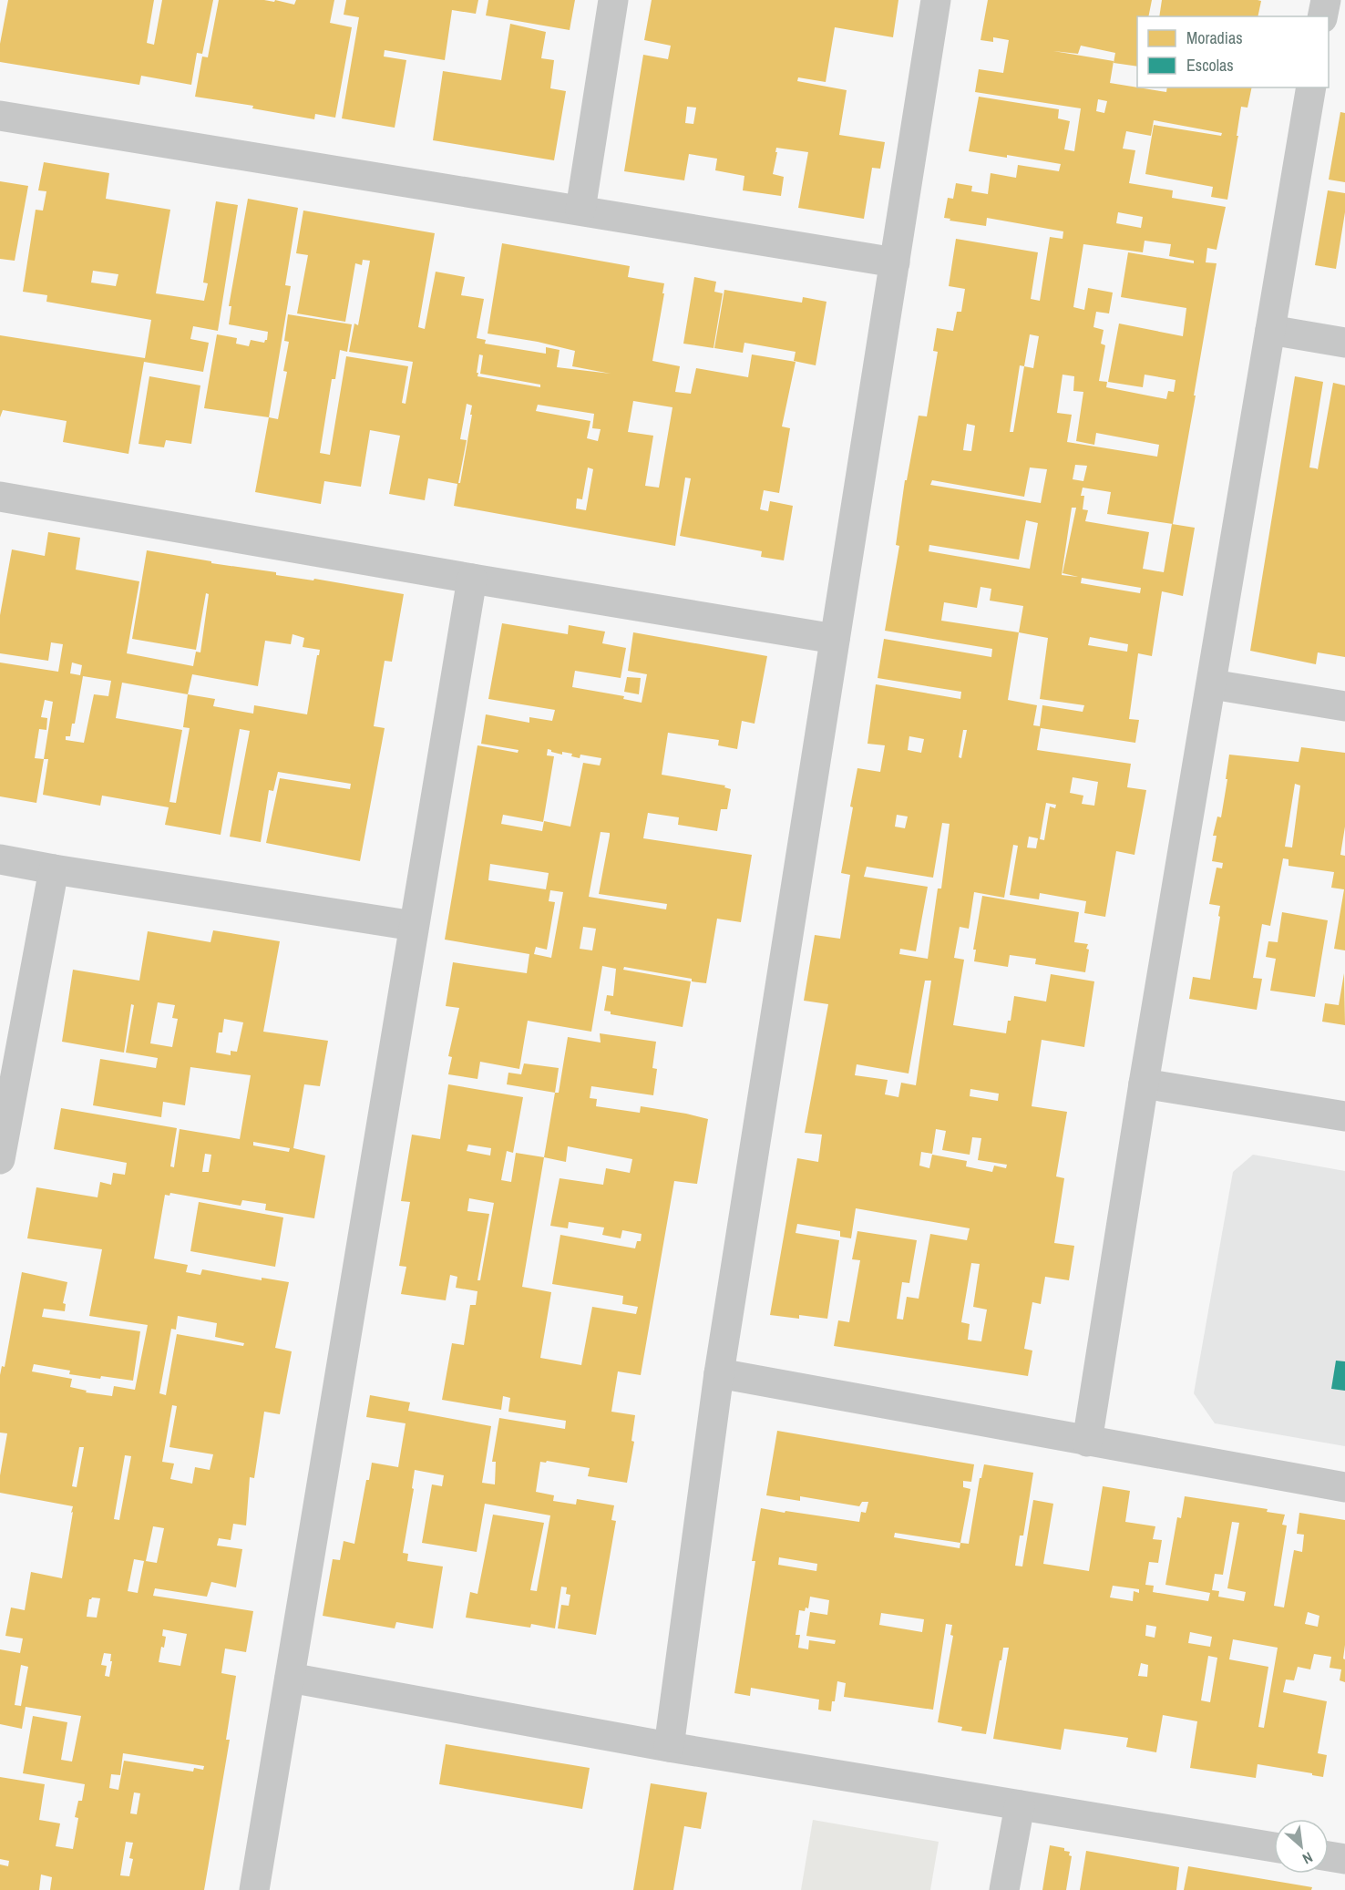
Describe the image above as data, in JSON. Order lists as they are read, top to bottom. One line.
{"legend":["Moradias","Escolas"],"north":"bottom right"}
